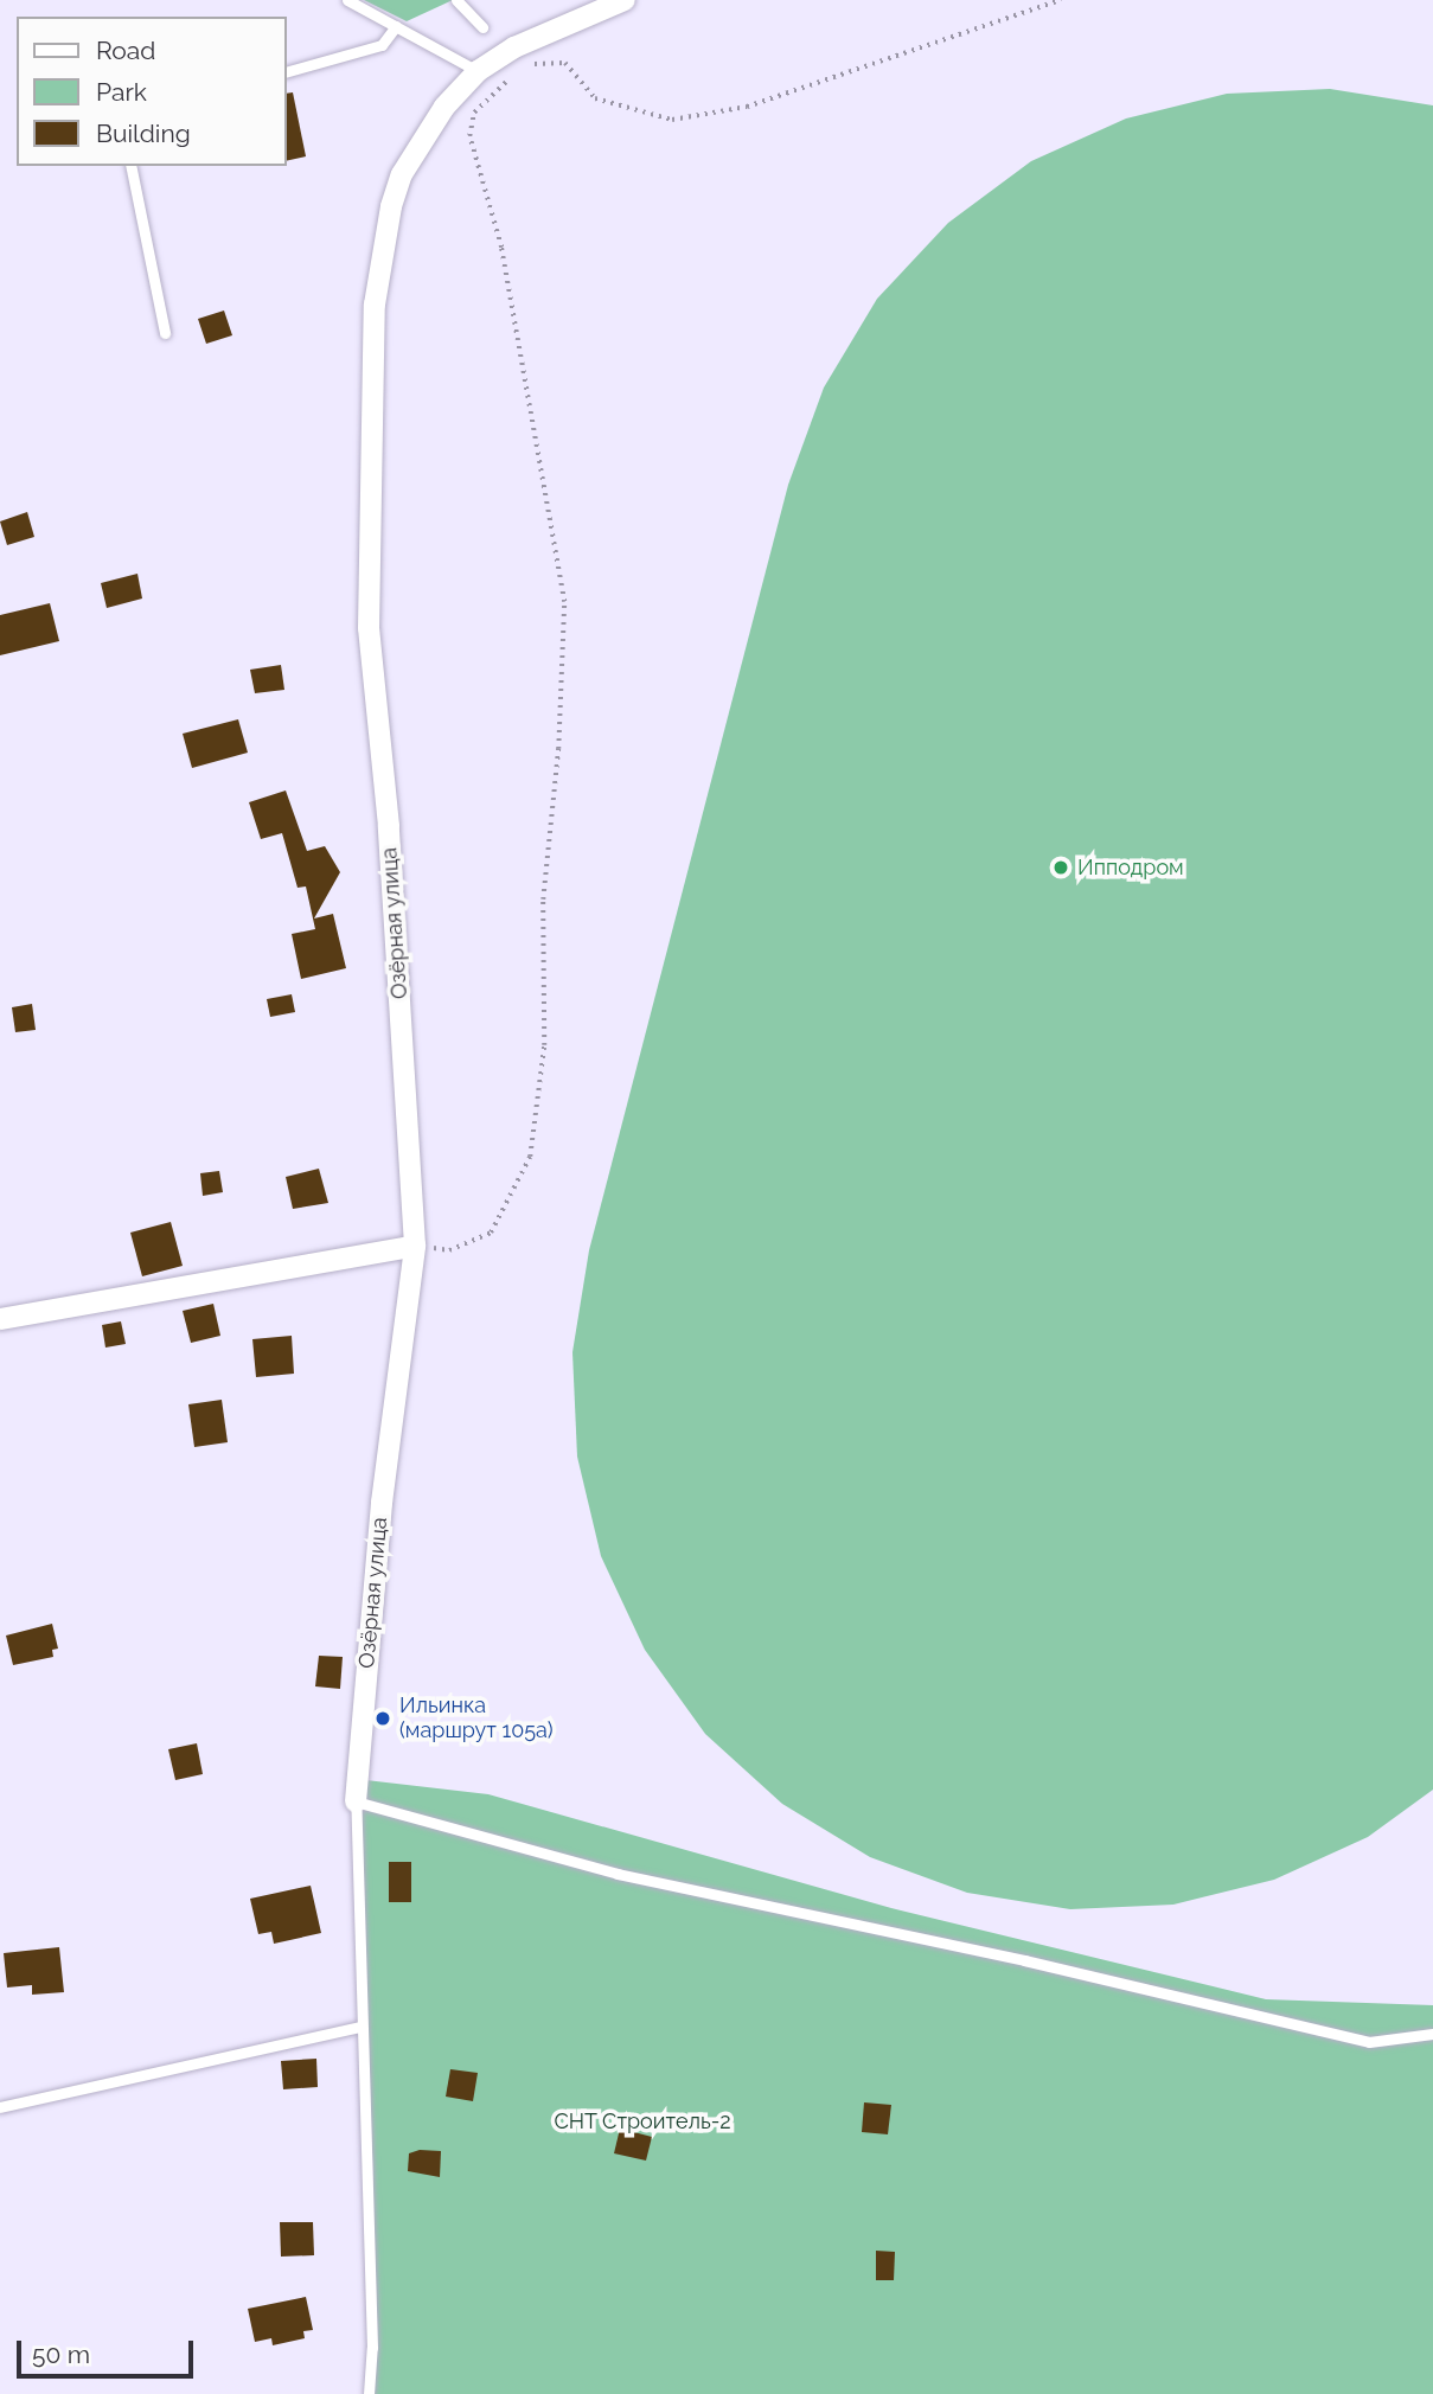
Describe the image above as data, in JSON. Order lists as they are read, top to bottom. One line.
{"streets":{"street":["Озёрная улица"]},"parks":["СНТ Строитель-2"],"places":["Ипподром","Ильинка (маршрут 105а)"],"legend":["Road","Park","Building"],"scale_bar":"50 m"}
